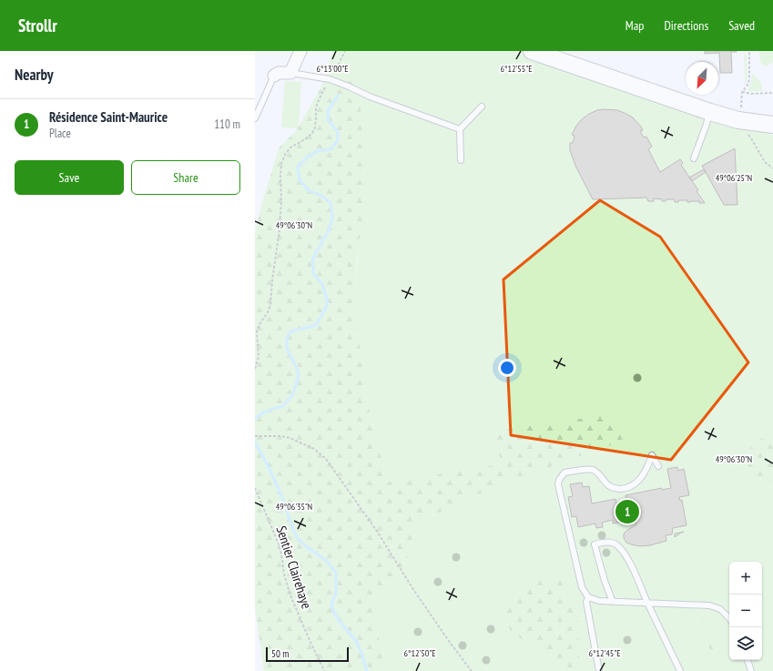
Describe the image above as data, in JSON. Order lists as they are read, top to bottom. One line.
{"streets":{"path":["Sentier Clairehaye"]},"scale_bar":"50 m","north":"bottom left","page":{"header":"Strollr","nav":["Map","Directions","Saved"],"heading":"Nearby","list":[{"mark":"1","name":"Résidence Saint-Maurice","note":"Place","value":"110 m"}],"buttons":["Save","Share"],"pins":"1","map_buttons":["+","−"],"scale":"50 m"},"coordinates":["6°13'00\"E","6°12'55\"E","49°06'25\"N","49°06'30\"N","49°06'35\"N","6°12'50\"E","6°12'45\"E"]}
